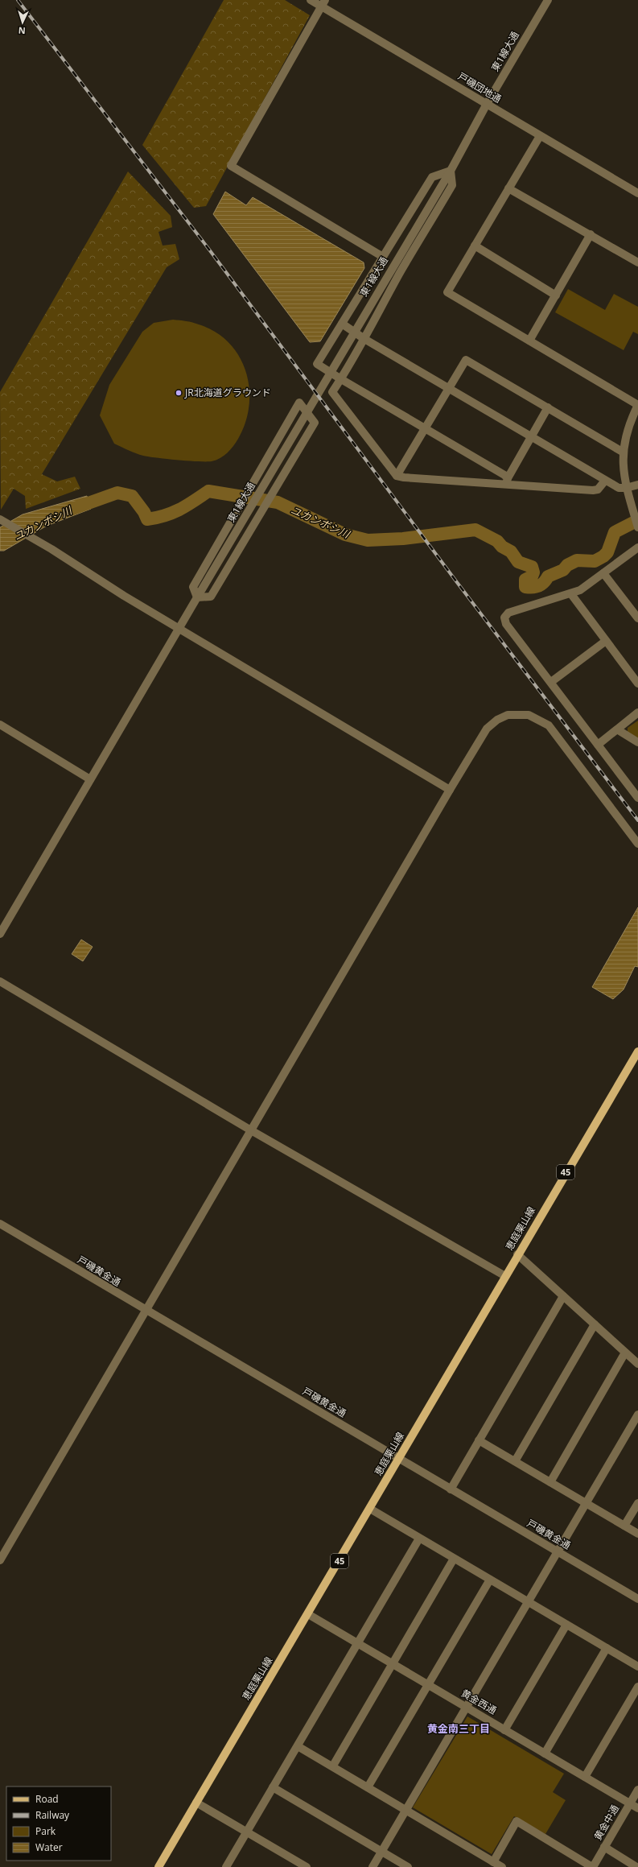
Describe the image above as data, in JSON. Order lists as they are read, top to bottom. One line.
{"streets":{"main road":["45","恵庭栗山線"],"street":["東1線大通","戸磯団地通","戸磯黄金通","黄金西通","黄金中通"]},"crossings":[["東1線大通","戸磯団地通"],["恵庭栗山線","戸磯黄金通"],["恵庭栗山線","黄金西通"],["黄金西通","黄金中通"]],"districts":["黄金南三丁目"],"water":["ユカンボシ川"],"places":["JR北海道グラウンド"],"legend":["Road","Railway","Park","Water"],"north":"bottom"}
